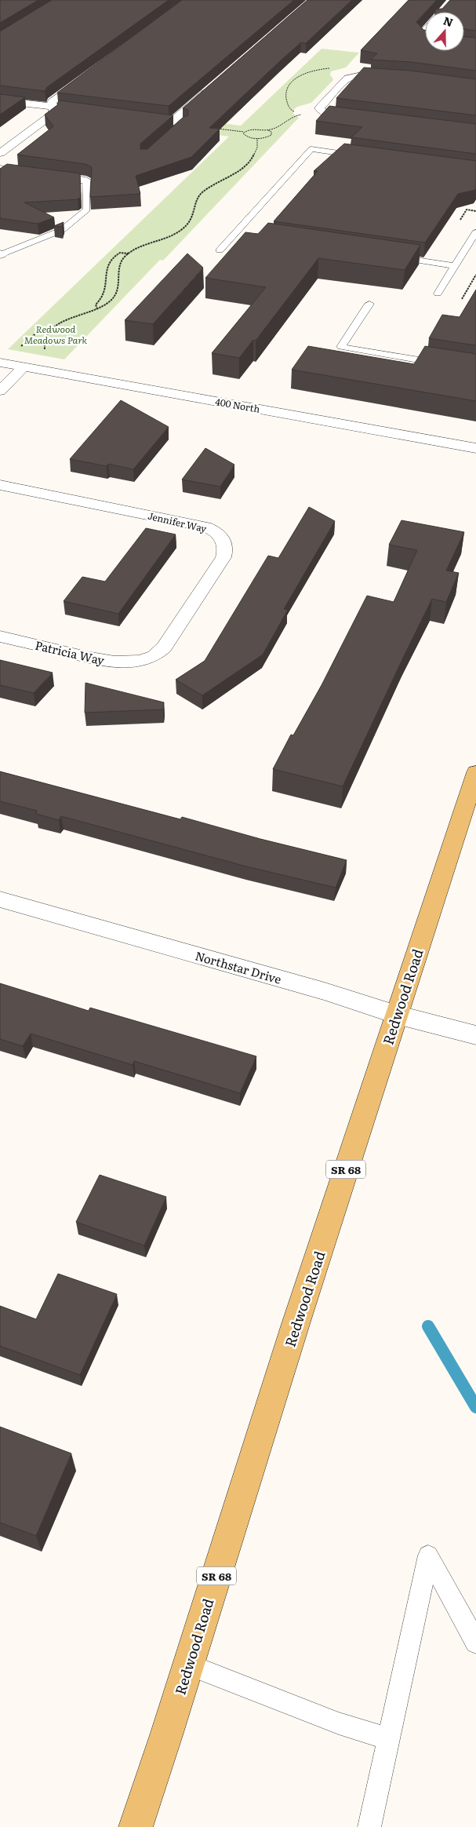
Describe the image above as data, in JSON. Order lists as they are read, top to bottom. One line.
{"streets":{"main road":["Redwood Road","SR 68"],"street":["400 North","Jennifer Way","Patricia Way","Northstar Drive"]},"crossings":[["Jennifer Way","Patricia Way"],["Northstar Drive","Redwood Road"]],"parks":["Redwood Meadows Park"],"north":"top"}
